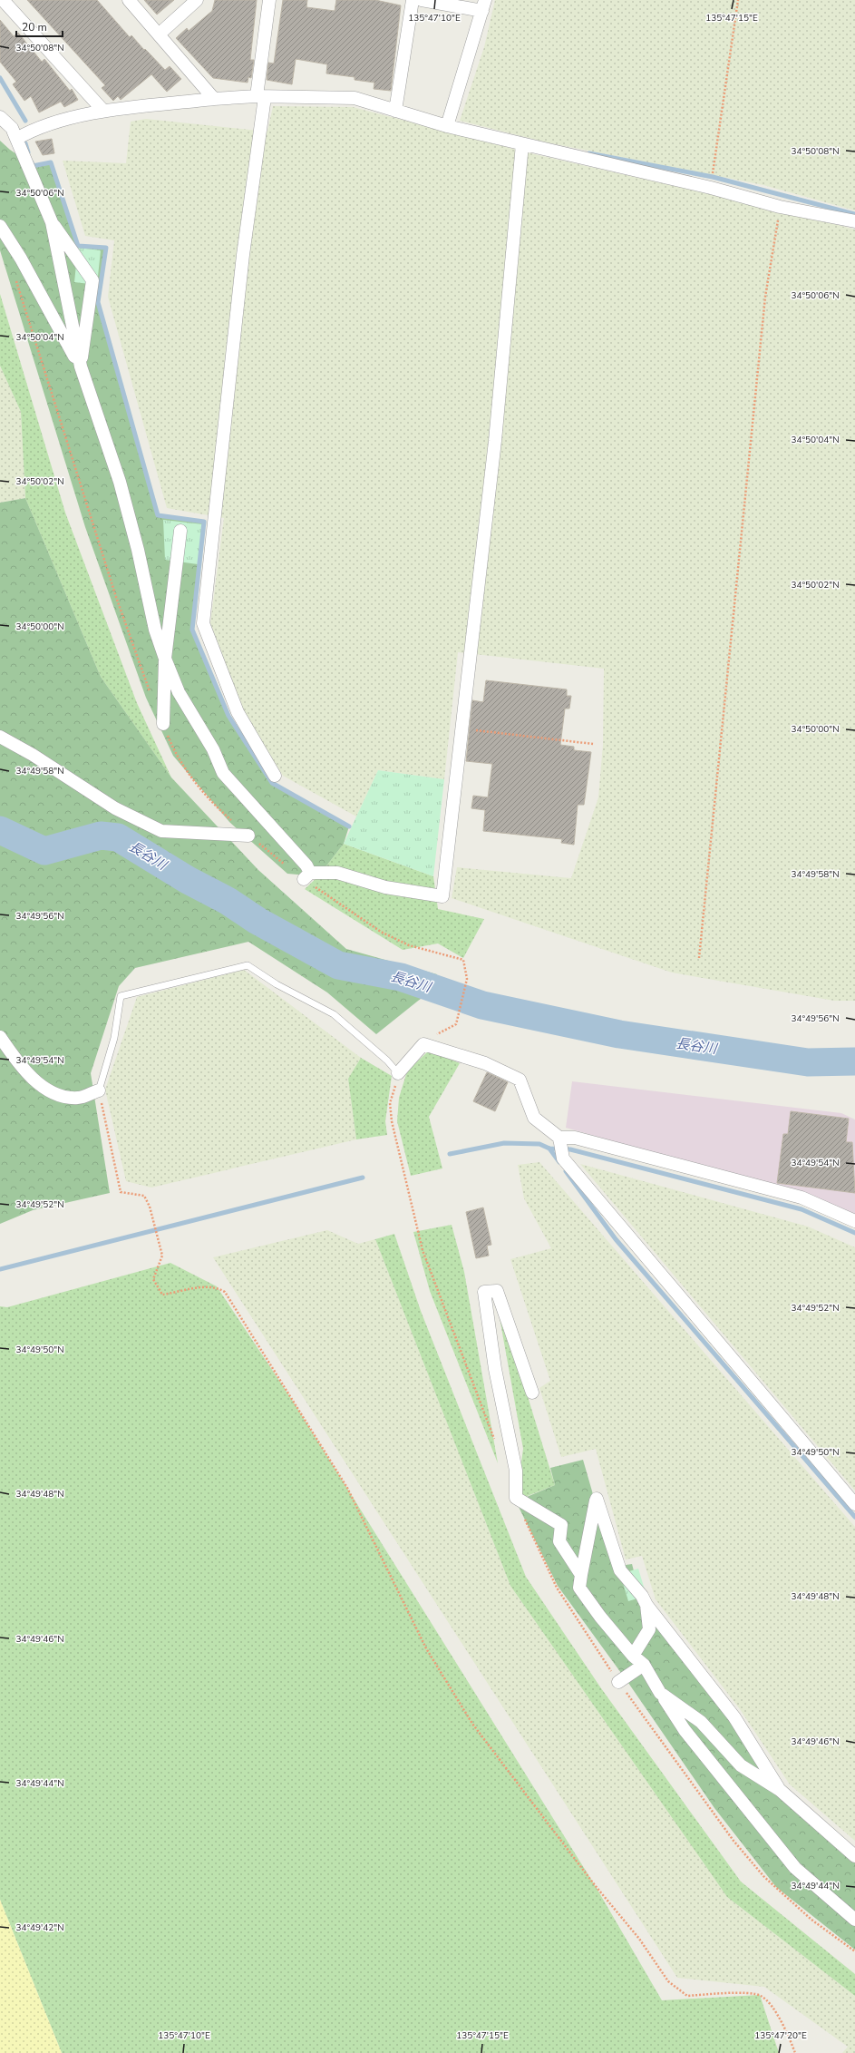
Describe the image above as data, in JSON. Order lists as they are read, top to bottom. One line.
{"water":["長谷川"],"scale_bar":"20 m","coordinates":["135°47'10\"E","135°47'15\"E","34°50'08\"N","34°50'06\"N","34°50'04\"N","34°50'02\"N","34°50'00\"N","34°49'58\"N","34°49'56\"N","34°49'54\"N","34°49'52\"N","34°49'50\"N","34°49'48\"N","34°49'46\"N","34°49'44\"N","34°49'42\"N","135°47'20\"E"]}
